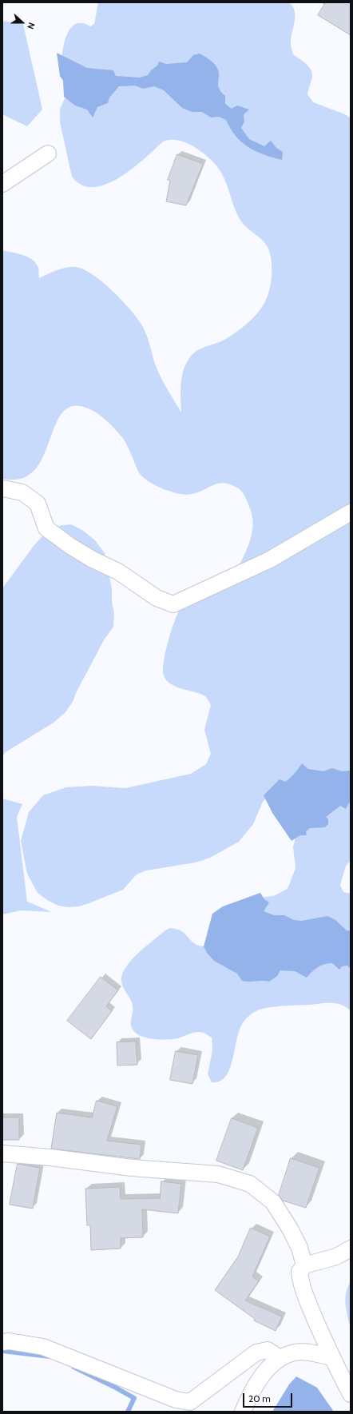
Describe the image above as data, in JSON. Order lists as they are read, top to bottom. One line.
{"scale_bar":"20 m","north":"right"}
